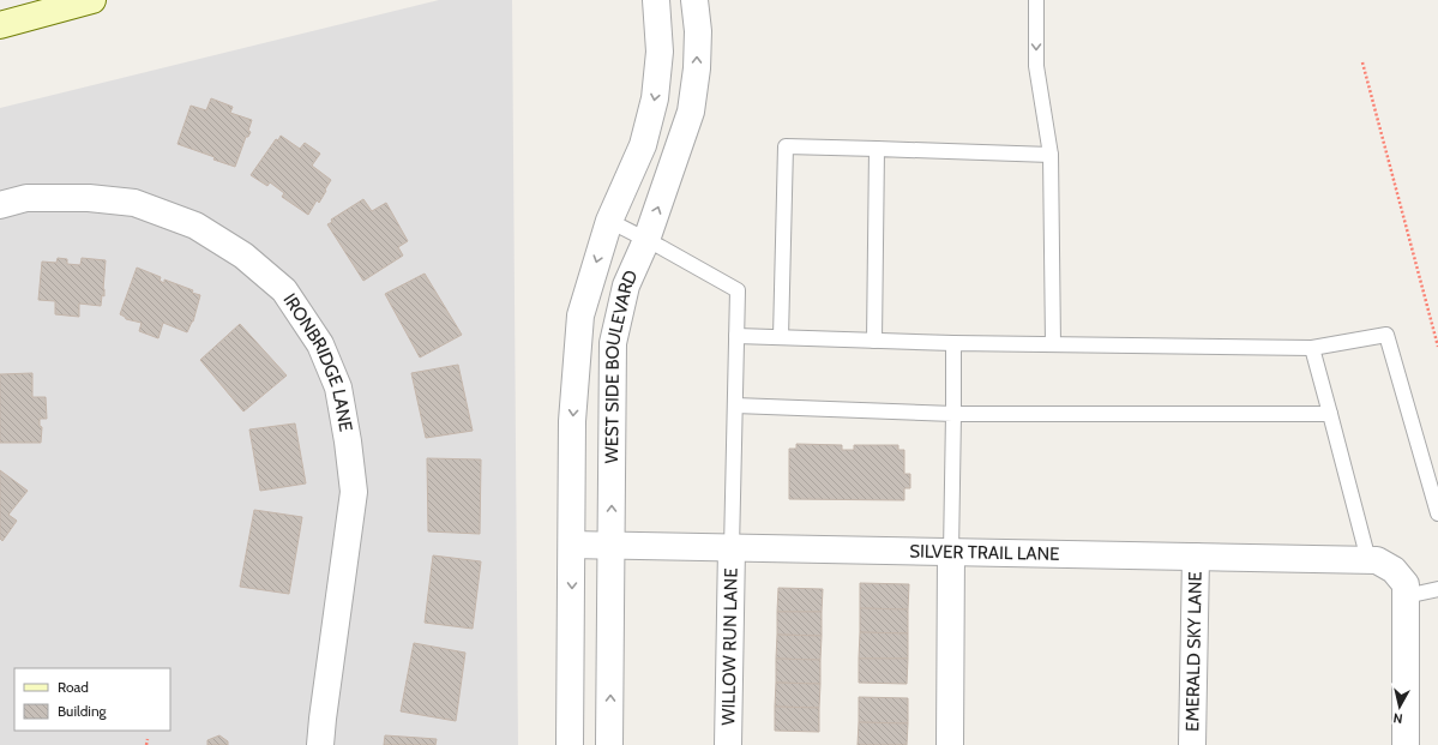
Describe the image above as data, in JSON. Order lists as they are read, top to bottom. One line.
{"streets":{"street":["IRONBRIDGE LANE","WEST SIDE BOULEVARD","SILVER TRAIL LANE","WILLOW RUN LANE","EMERALD SKY LANE"]},"crossings":[["WEST SIDE BOULEVARD","SILVER TRAIL LANE"],["SILVER TRAIL LANE","WILLOW RUN LANE"],["SILVER TRAIL LANE","EMERALD SKY LANE"]],"legend":["Road","Building"],"north":"bottom"}
